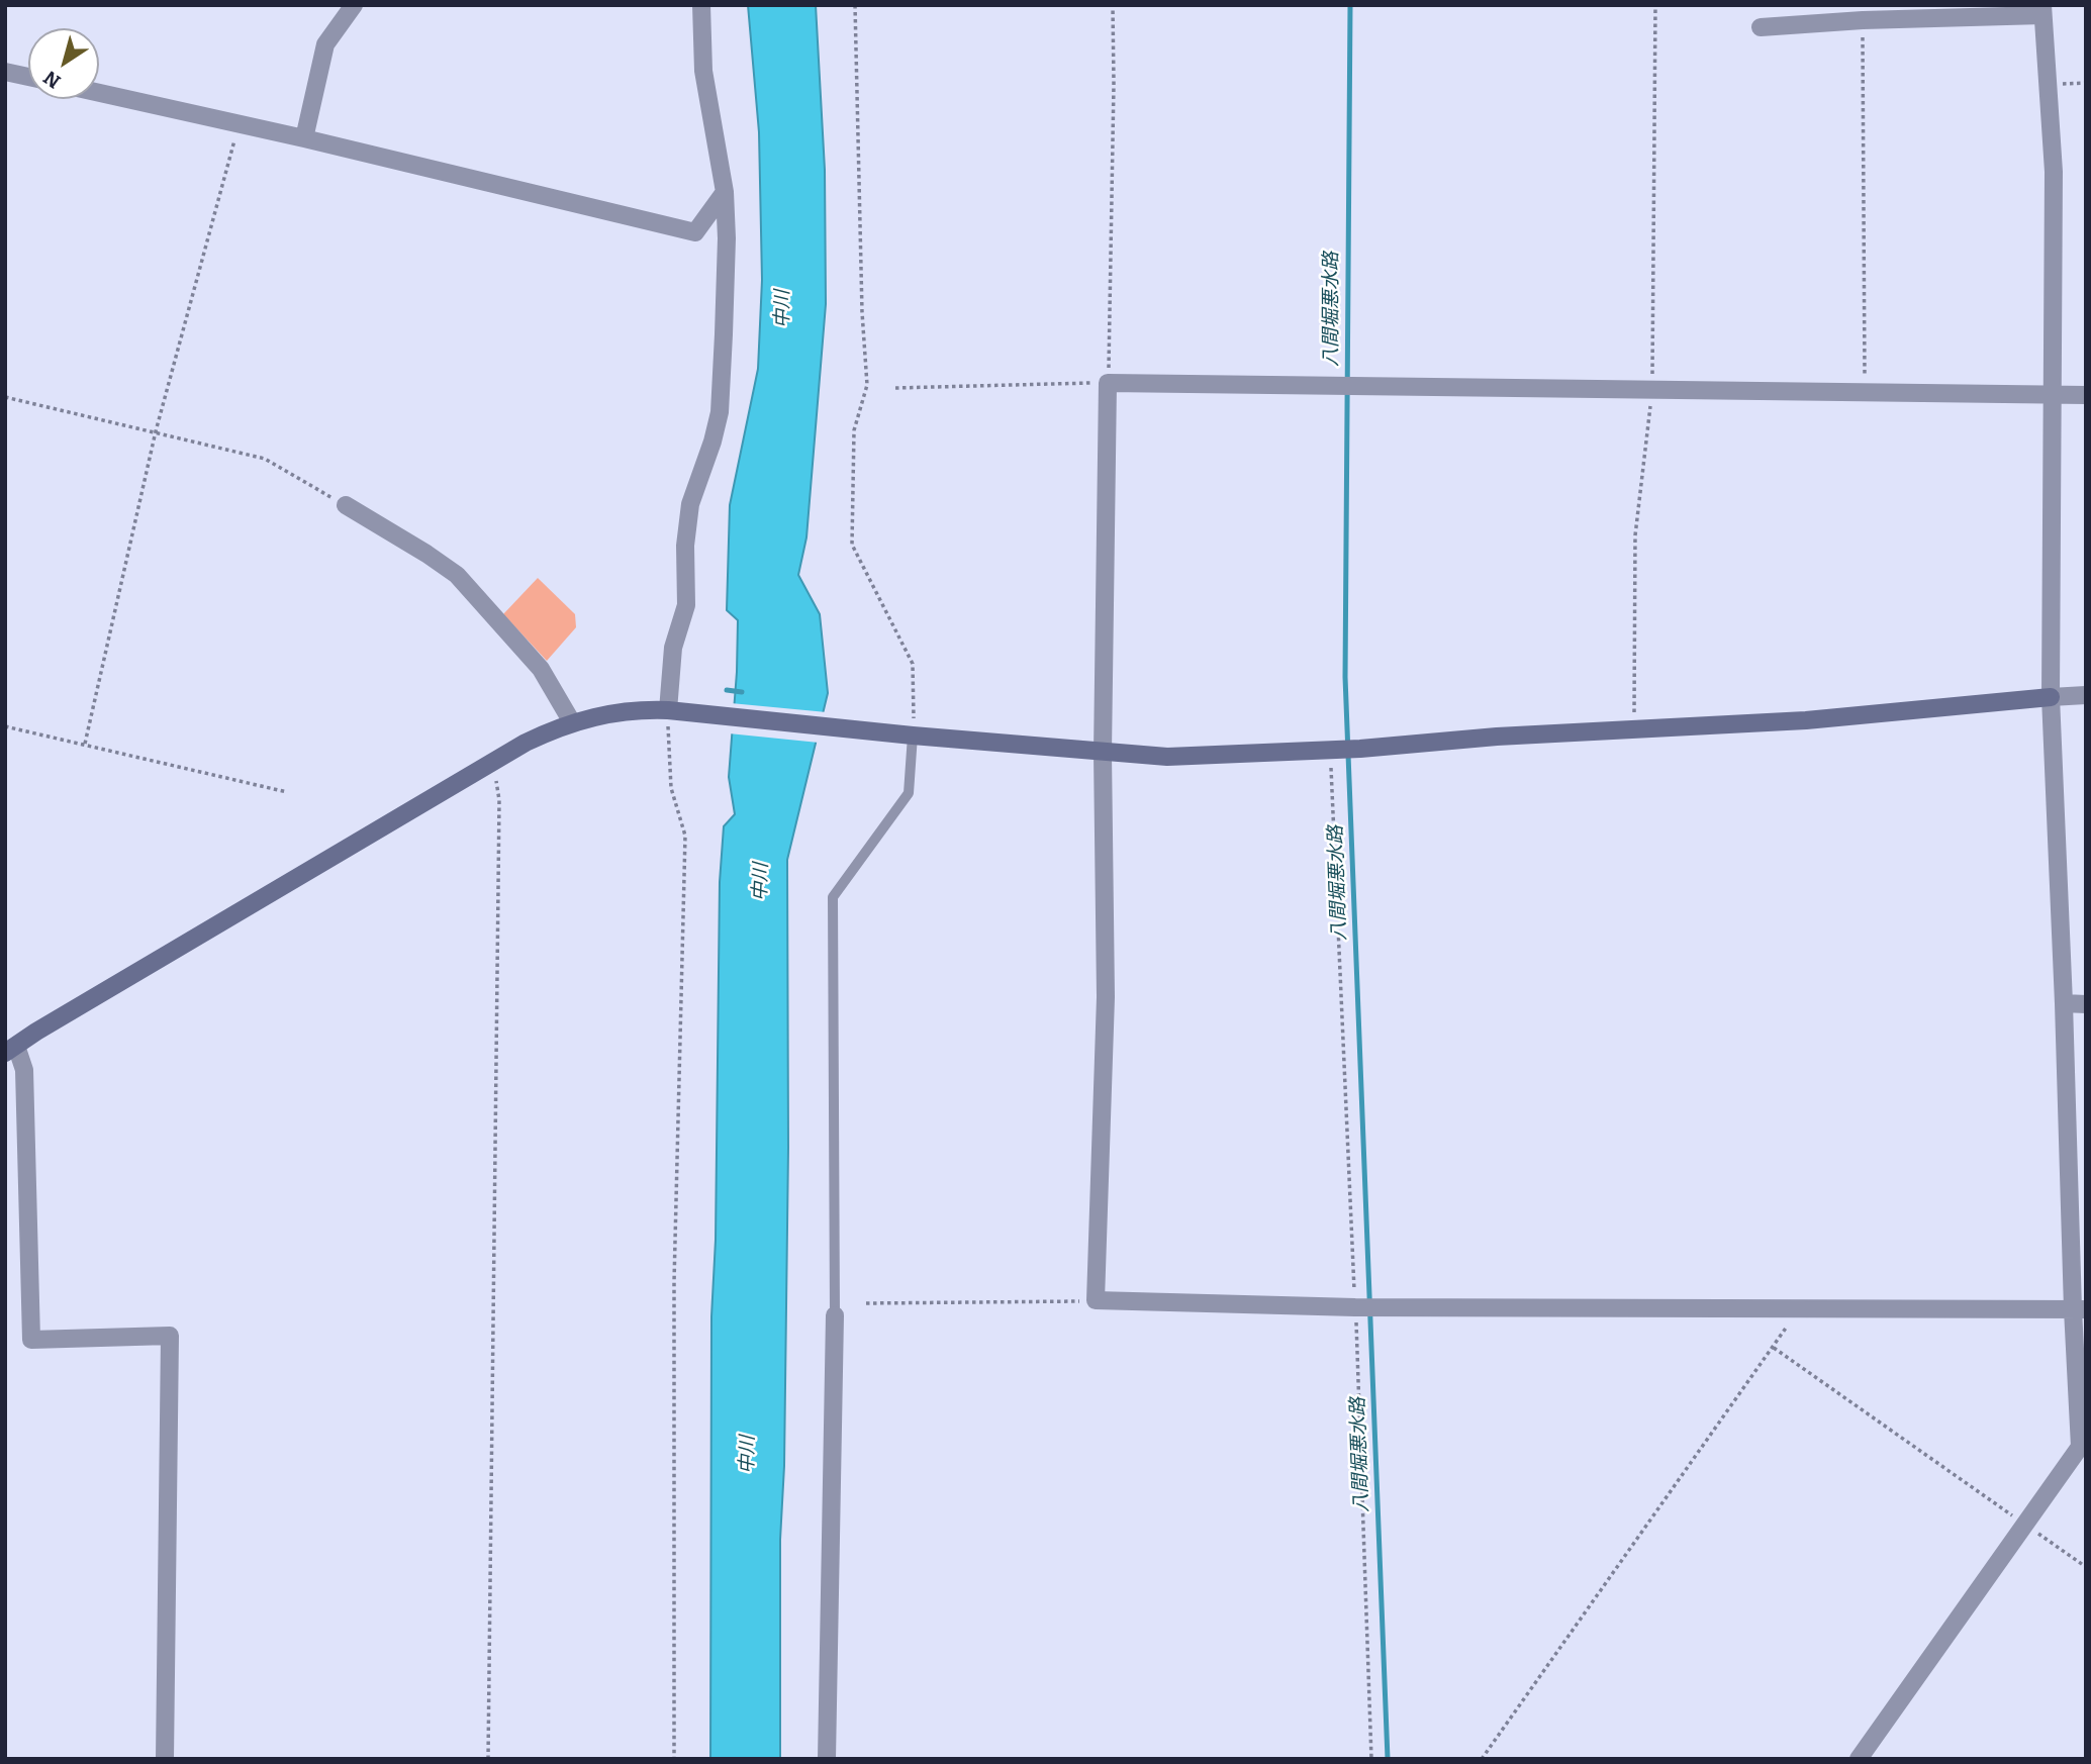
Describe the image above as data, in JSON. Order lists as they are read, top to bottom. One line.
{"water":["中川","八間堀悪水路"],"north":"bottom left"}
